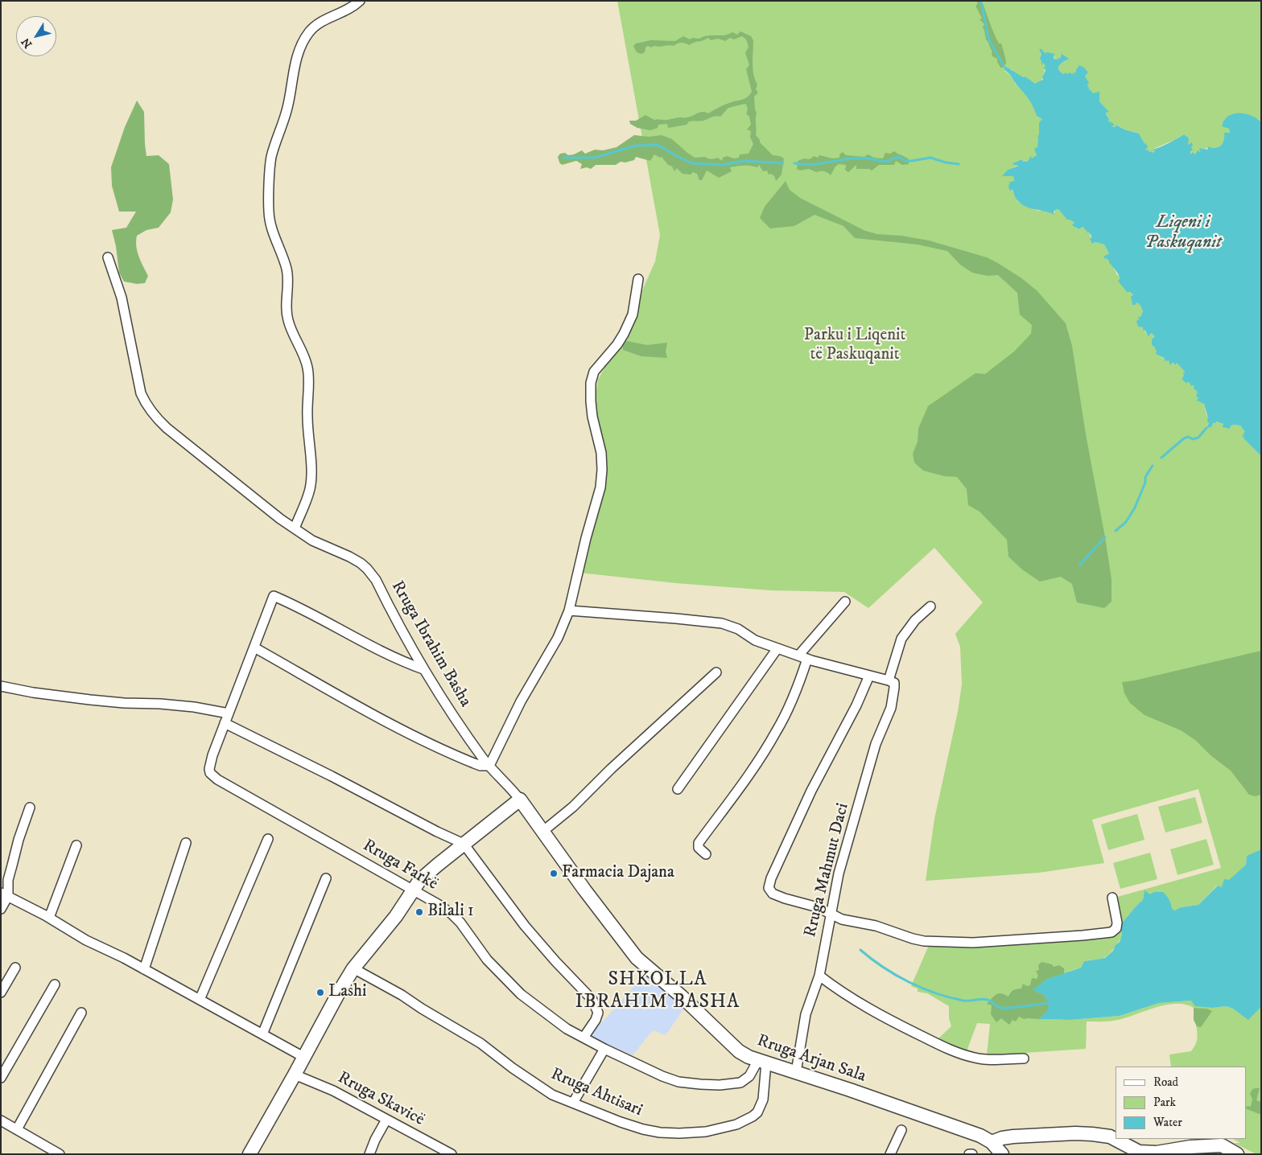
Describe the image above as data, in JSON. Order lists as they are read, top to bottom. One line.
{"streets":{"street":["Rruga Ibrahim Basha","Rruga Farkë","Rruga Mahmut Daci","Rruga Arjan Sala","Rruga Ahtisari","Rruga Skavicë"]},"crossings":[["Rruga Ibrahim Basha","Rruga Farkë"],["Rruga Ibrahim Basha","Rruga Arjan Sala"],["Rruga Farkë","Rruga Arjan Sala"],["Rruga Farkë","Rruga Ahtisari"],["Rruga Mahmut Daci","Rruga Arjan Sala"],["Rruga Arjan Sala","Rruga Ahtisari"]],"districts":["SHKOLLA IBRAHIM BASHA"],"water":["Liqeni i Paskuqanit"],"parks":["Parku i Liqenit të Paskuqanit"],"places":["Farmacia Dajana","Bilali 1","Lashi"],"legend":["Road","Park","Water"],"north":"bottom left"}
